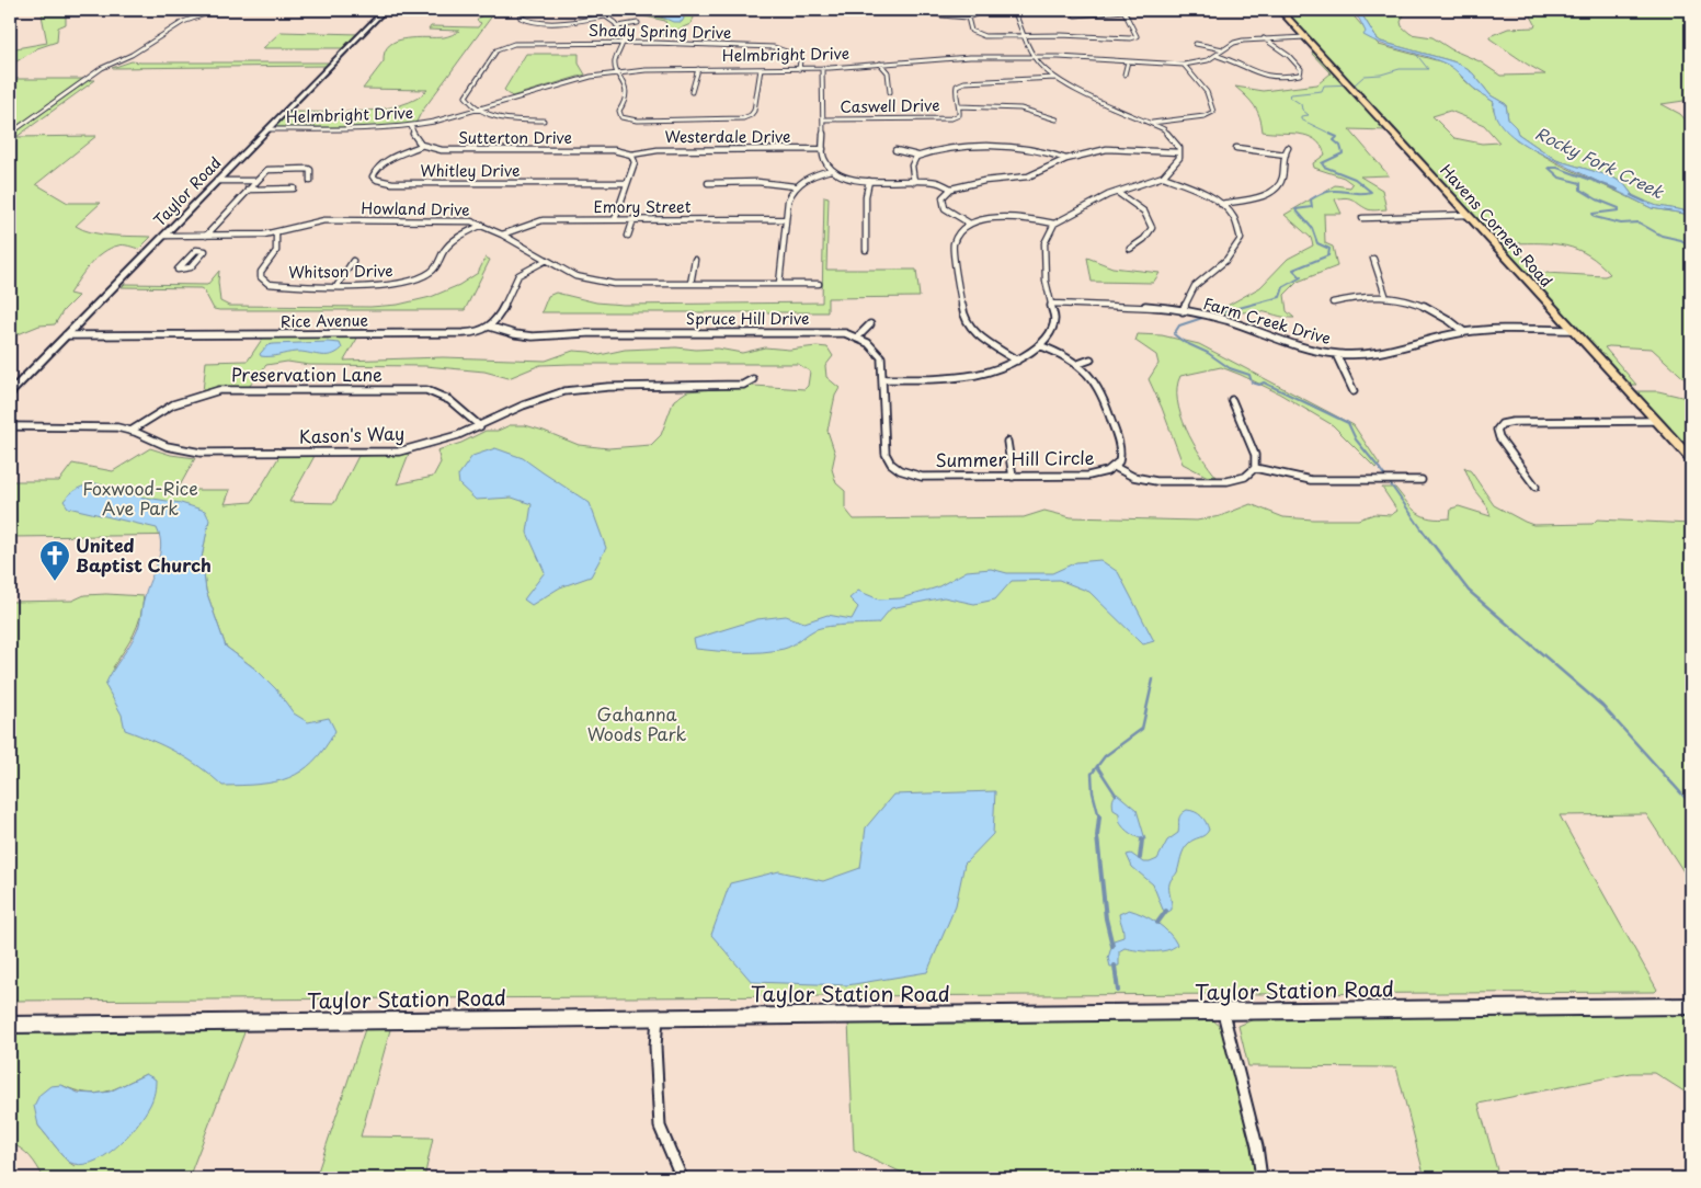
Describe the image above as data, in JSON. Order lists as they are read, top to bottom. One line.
{"streets":{"main road":["Taylor Road","Havens Corners Road","Taylor Station Road"],"street":["Shady Spring Drive","Helmbright Drive","Caswell Drive","Westerdale Drive","Sutterton Drive","Whitley Drive","Emory Street","Howland Drive","Whitson Drive","Spruce Hill Drive","Rice Avenue","Farm Creek Drive","Preservation Lane","Kason's Way","Summer Hill Circle"]},"crossings":[["Shady Spring Drive","Helmbright Drive"],["Helmbright Drive","Taylor Road"],["Westerdale Drive","Sutterton Drive"],["Sutterton Drive","Whitley Drive"],["Taylor Road","Howland Drive"],["Taylor Road","Rice Avenue"],["Emory Street","Howland Drive"],["Howland Drive","Whitson Drive"],["Havens Corners Road","Farm Creek Drive"],["Spruce Hill Drive","Rice Avenue"],["Spruce Hill Drive","Summer Hill Circle"],["Preservation Lane","Kason's Way"]],"water":["Rocky Fork Creek"],"parks":["Foxwood-Rice Ave Park","Gahanna Woods Park"],"places":{"church":["United Baptist Church"]}}
